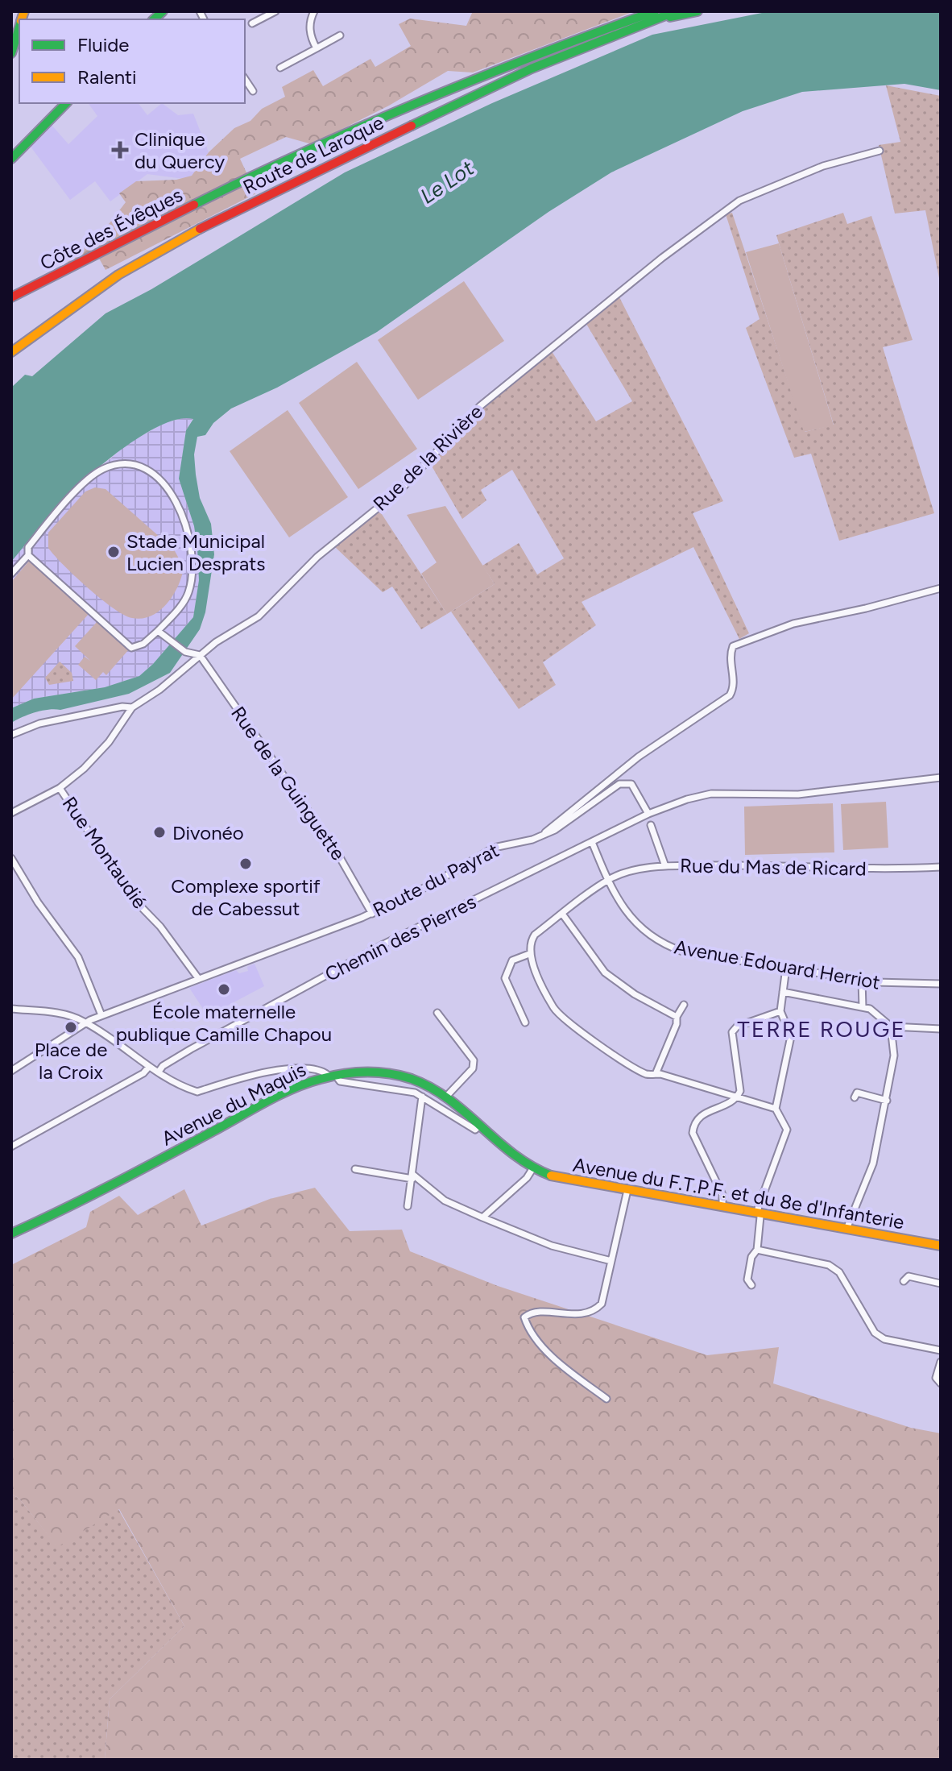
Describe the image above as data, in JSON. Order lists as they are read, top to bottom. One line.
{"streets":{"main road":["Route de Laroque","Côte des Évêques","Avenue du Maquis","Avenue du F.T.P.F. et du 8e d'Infanterie"],"street":["Rue de la Rivière","Rue de la Guinguette","Rue Montaudié","Rue du Mas de Ricard","Route du Payrat","Chemin des Pierres","Avenue Edouard Herriot"]},"crossings":[["Rue de la Rivière","Rue de la Guinguette"],["Rue de la Rivière","Rue Montaudié"],["Rue de la Guinguette","Route du Payrat"],["Rue Montaudié","Route du Payrat"],["Rue du Mas de Ricard","Avenue Edouard Herriot"],["Route du Payrat","Chemin des Pierres"],["Chemin des Pierres","Avenue Edouard Herriot"],["Avenue du Maquis","Avenue du F.T.P.F. et du 8e d'Infanterie"]],"districts":["TERRE ROUGE"],"water":["Le Lot"],"places":{"health":["Clinique du Quercy"],"other":["Stade Municipal Lucien Desprats","Divonéo","Complexe sportif de Cabessut","École maternelle publique Camille Chapou","Place de la Croix"]},"legend":["Fluide","Ralenti"]}
